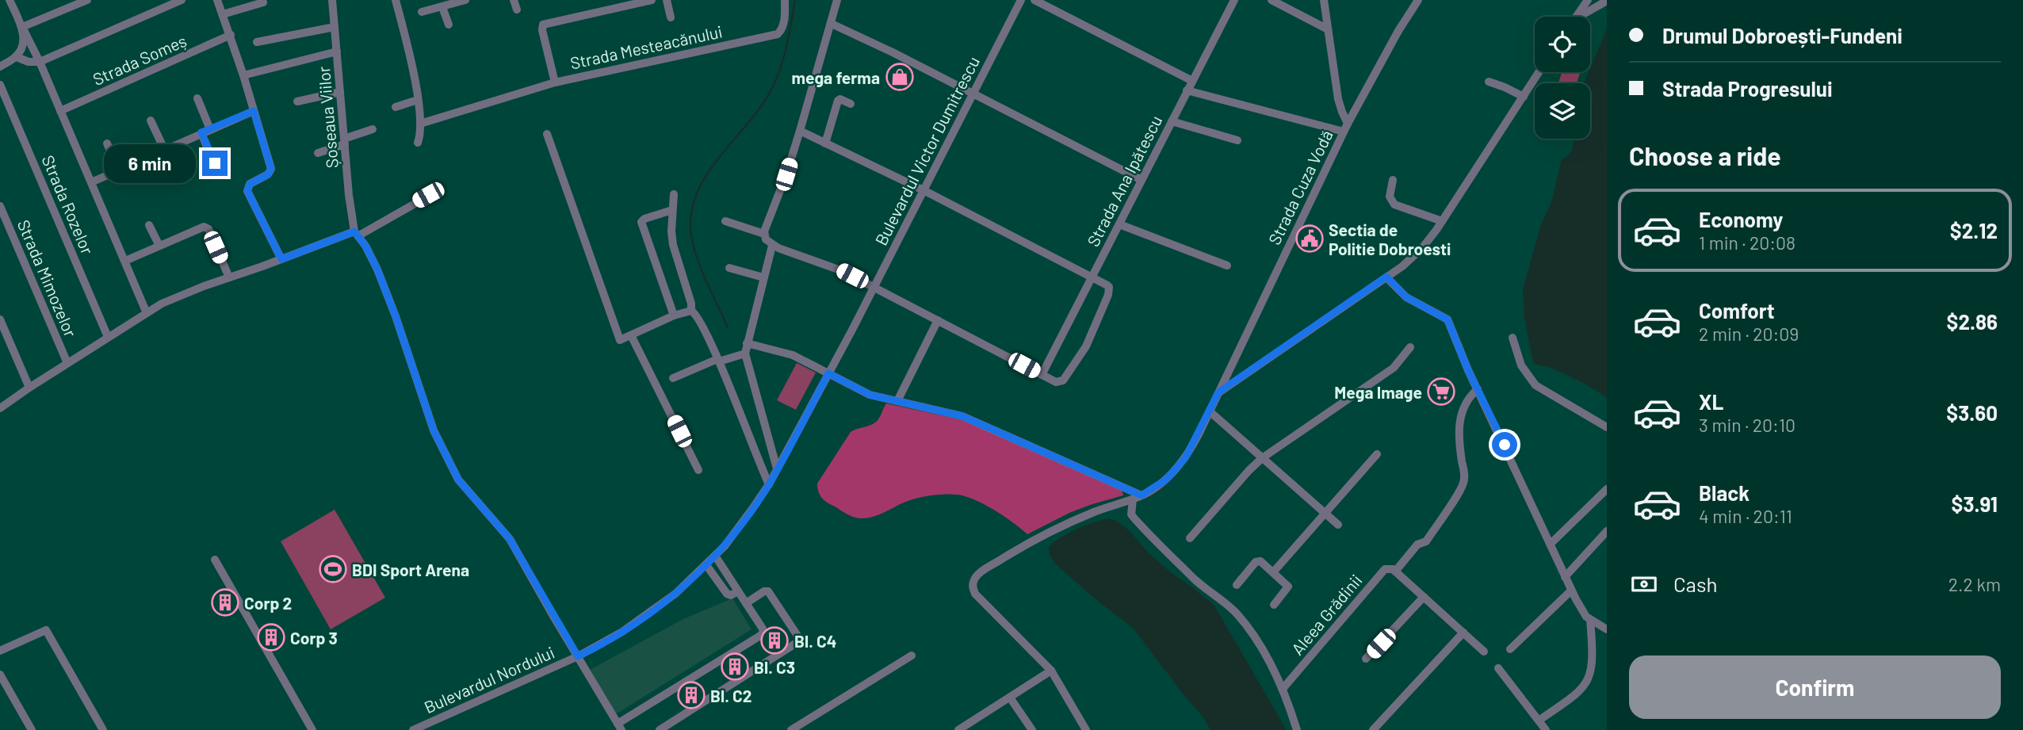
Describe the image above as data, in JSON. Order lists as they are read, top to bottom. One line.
{"streets":{"street":["Strada Mesteacănului","Strada Someș","Șoseaua Viilor","Bulevardul Victor Dumitrescu","Strada Ana Ipătescu","Strada Cuza Vodă","Strada Rozelor","Strada Mimozelor","Aleea Grădinii","Bulevardul Nordului"]},"crossings":[["Bulevardul Victor Dumitrescu","Bulevardul Nordului"]],"places":{"shop":["mega ferma"],"public building":["Sectia de Politie Dobroesti"],"supermarket":["Mega Image"],"sports":["BDI Sport Arena"],"building":["Corp 2","Corp 3","Bl. C4","Bl. C3","Bl. C2"]},"page":{"banner":["Drumul Dobroești-Fundeni","Strada Progresului"],"heading":"Choose a ride","bubble":"6 min","list":[{"name":"Economy","note":"1 min · 20:08","value":"$2.12"},{"name":"Comfort","note":"2 min · 20:09","value":"$2.86"},{"name":"XL","note":"3 min · 20:10","value":"$3.60"},{"name":"Black","note":"4 min · 20:11","value":"$3.91"}],"pay":["Cash","2.2 km"],"buttons":"Confirm"}}
